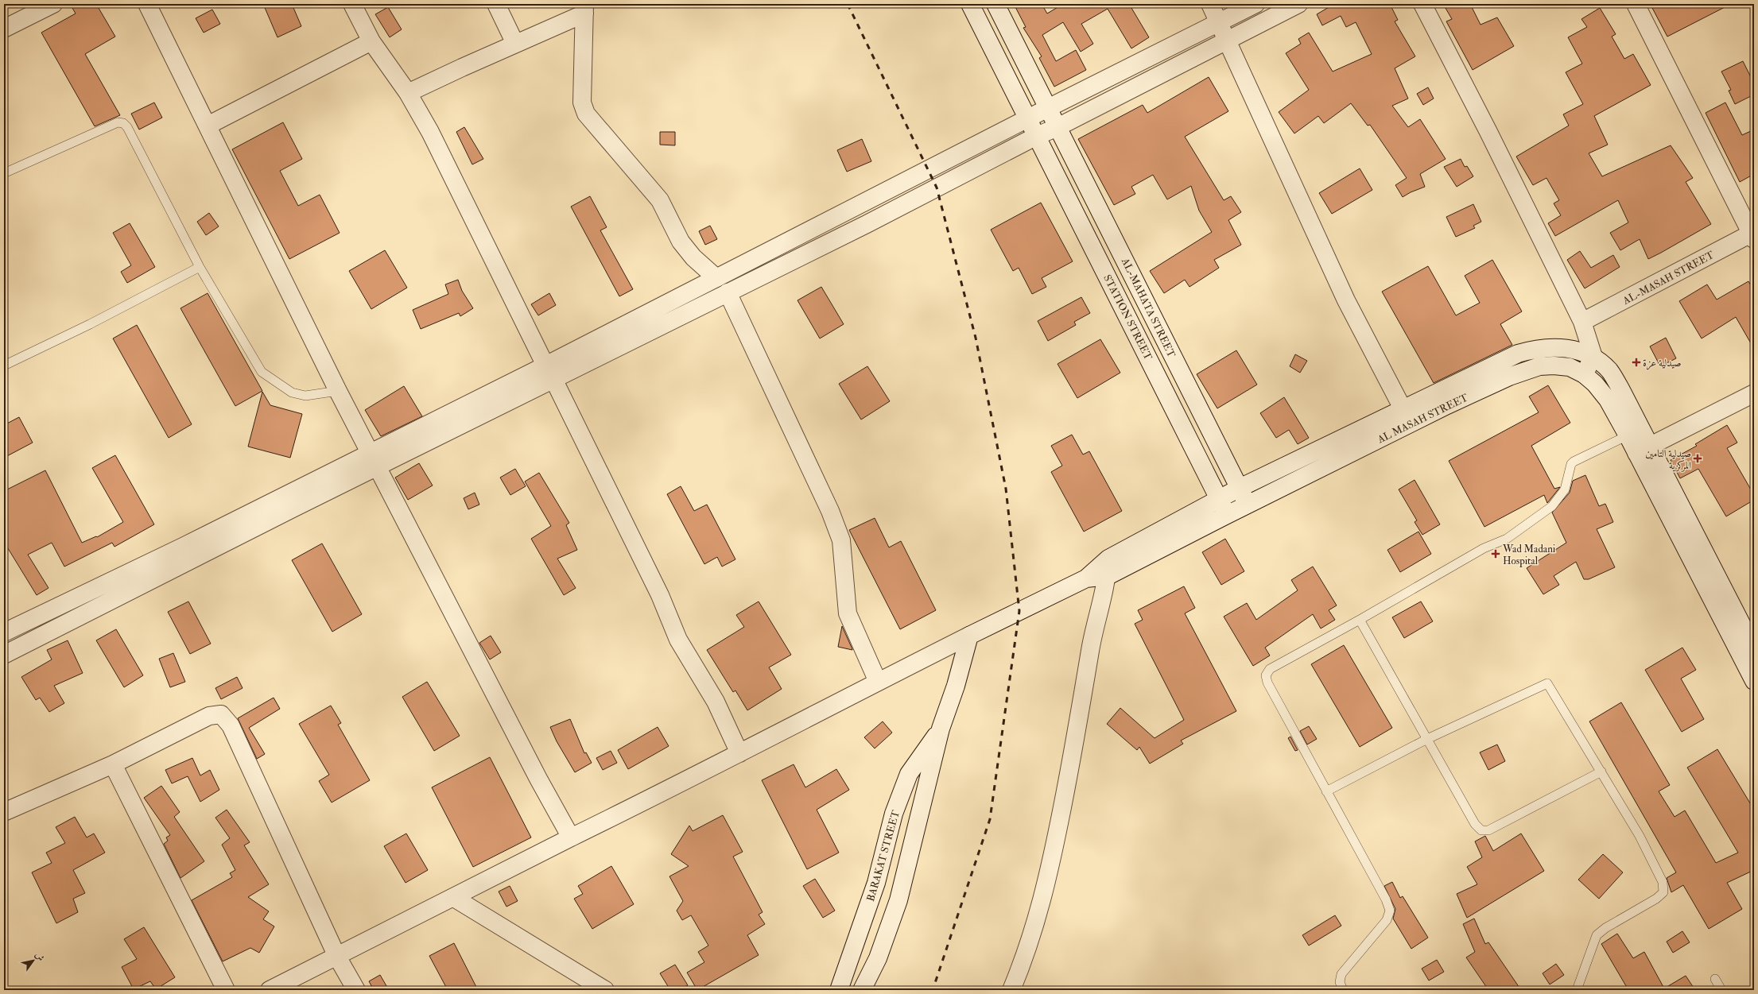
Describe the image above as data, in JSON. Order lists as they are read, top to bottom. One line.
{"streets":{"street":["AL-MASAH STREET","AL-MAHATA STREET","STATION STREET","AL MASAH STREET","BARAKAT STREET"]},"crossings":[["AL-MAHATA STREET","AL MASAH STREET"],["STATION STREET","AL MASAH STREET"]],"places":{"health":["صيدلية عزة","صيدلية التامين المركزية","Wad Madani Hospital"]},"north":"top right"}
